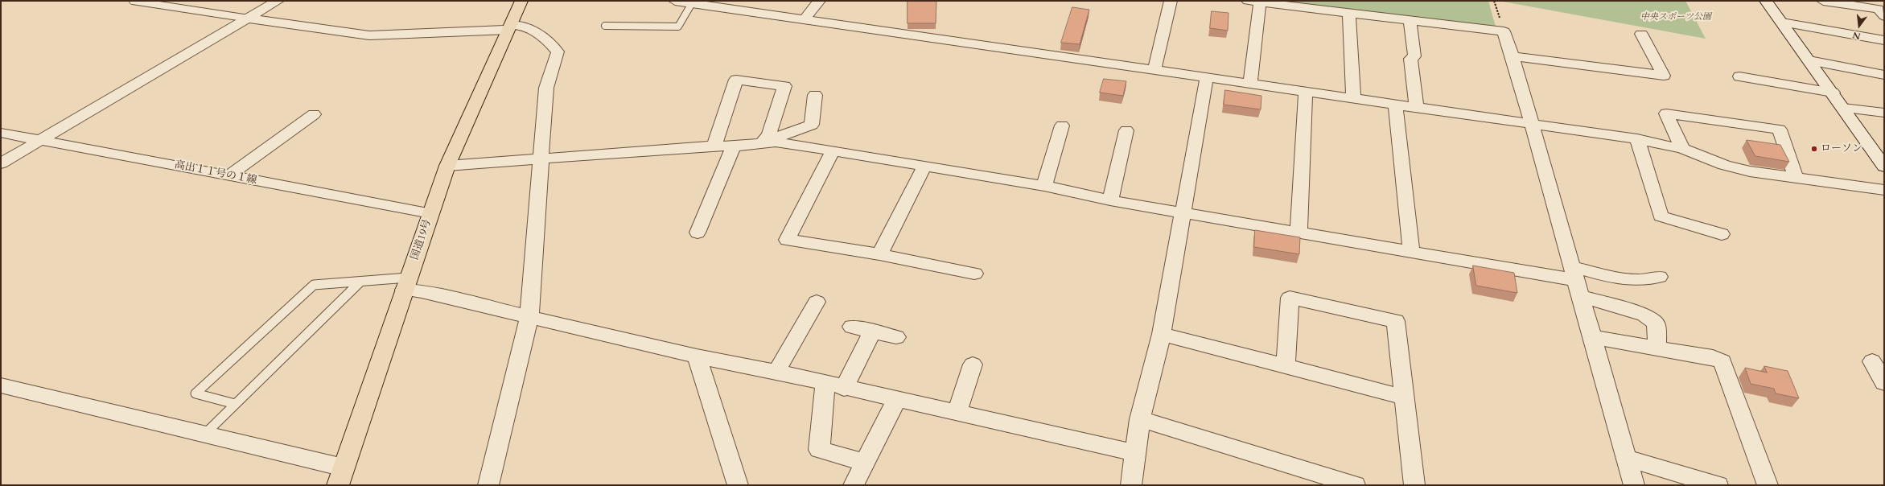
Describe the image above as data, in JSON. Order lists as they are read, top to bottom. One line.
{"streets":{"highway":["国道19号"],"street":["高出１１号の１線"]},"crossings":[["高出１１号の１線","国道19号"]],"parks":["中央スポーツ公園"],"places":["ローソン"],"north":"bottom"}
